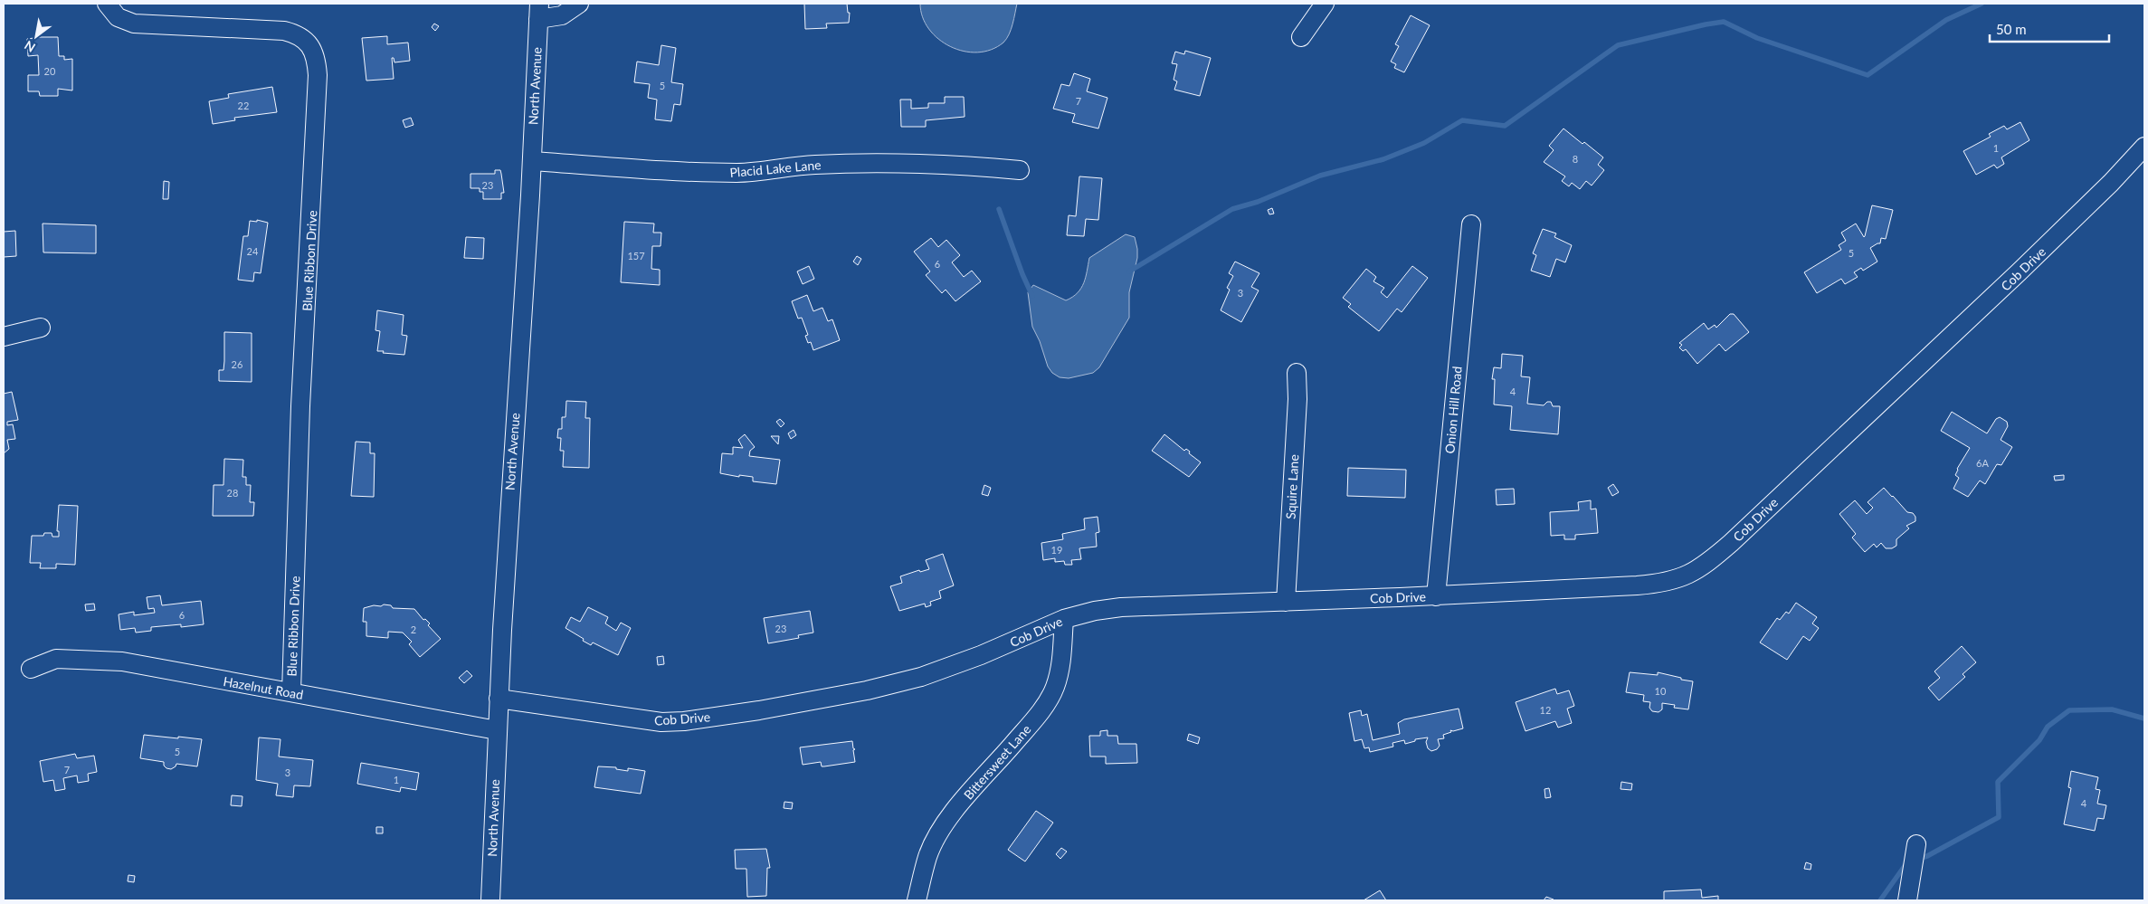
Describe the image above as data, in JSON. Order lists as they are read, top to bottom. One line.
{"streets":{"street":["North Avenue","Placid Lake Lane","Blue Ribbon Drive","Cob Drive","Onion Hill Road","Squire Lane","Hazelnut Road","Bittersweet Lane"]},"crossings":[["North Avenue","Placid Lake Lane"],["North Avenue","Cob Drive"],["North Avenue","Hazelnut Road"],["Blue Ribbon Drive","Hazelnut Road"],["Cob Drive","Onion Hill Road"],["Cob Drive","Squire Lane"],["Cob Drive","Bittersweet Lane"]],"house_numbers":["20","5","7","22","1","8","23","24","5","157","6","3","26","4","6A","28","19","6","23","2","10","12","5","7","3","1","4"],"scale_bar":"50 m","north":"bottom left"}
